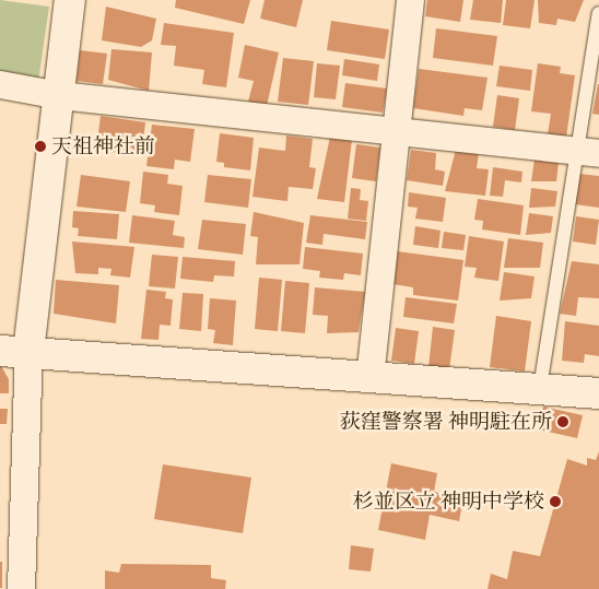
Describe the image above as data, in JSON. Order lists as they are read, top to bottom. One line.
{"places":["天祖神社前","荻窪警察署 神明駐在所","杉並区立 神明中学校"]}
